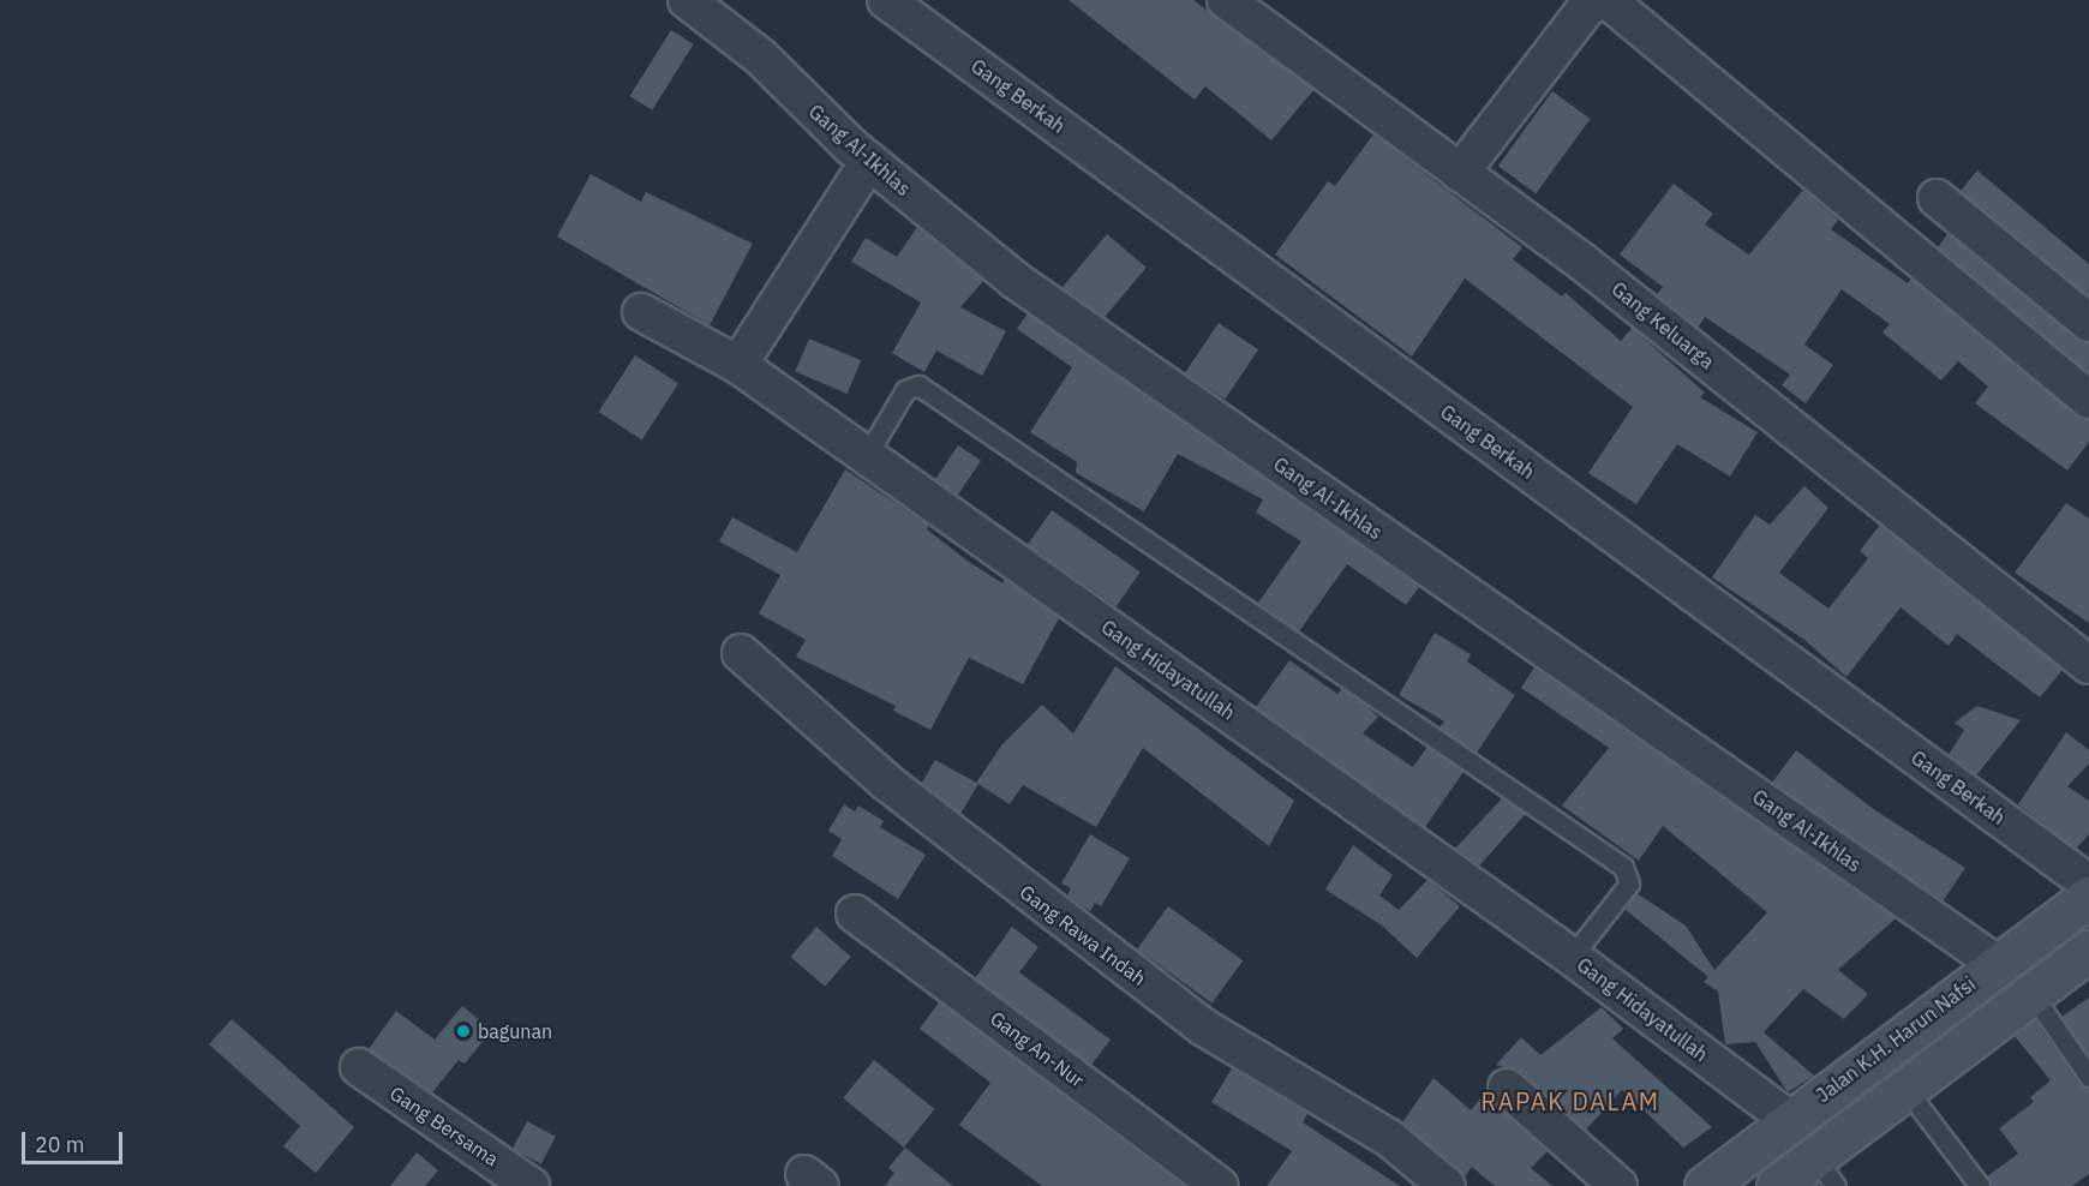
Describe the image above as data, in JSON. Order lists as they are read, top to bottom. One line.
{"streets":{"main road":["Jalan K.H. Harun Nafsi"],"street":["Gang Berkah","Gang Al-Ikhlas","Gang Keluarga","Gang Hidayatullah","Gang Rawa Indah","Gang An-Nur","Gang Bersama"]},"crossings":[["Gang Al-Ikhlas","Jalan K.H. Harun Nafsi"],["Gang Hidayatullah","Jalan K.H. Harun Nafsi"]],"districts":["RAPAK DALAM"],"places":["bagunan"],"scale_bar":"20 m"}
